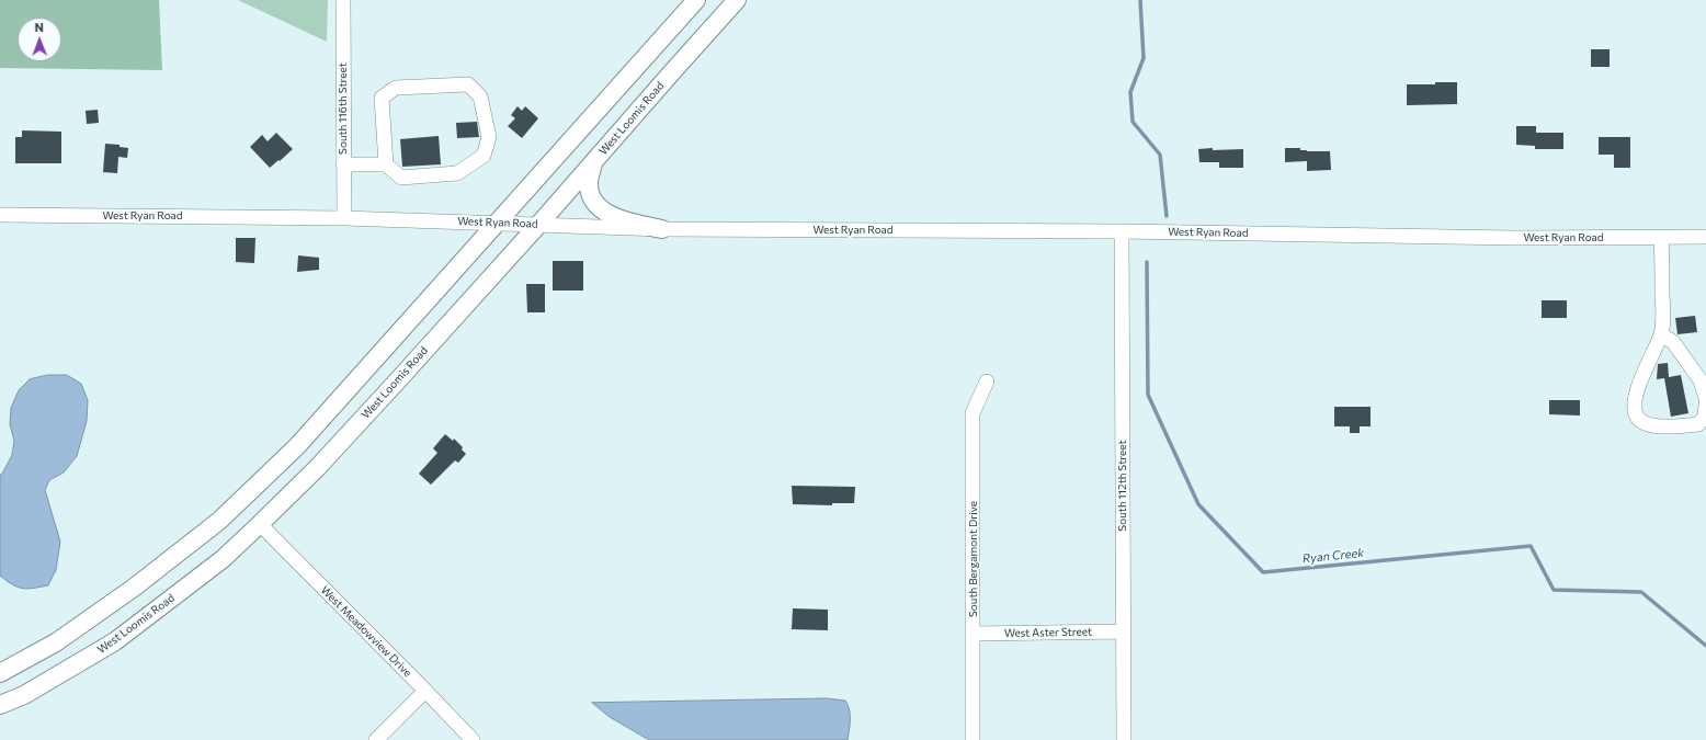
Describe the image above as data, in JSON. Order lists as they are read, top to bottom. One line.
{"streets":{"main road":["West Loomis Road"],"street":["South 116th Street","West Ryan Road","South 112th Street","South Bergamont Drive","West Meadowview Drive","West Aster Street"]},"crossings":[["South 116th Street","West Ryan Road"],["West Loomis Road","West Ryan Road"],["West Loomis Road","West Meadowview Drive"],["West Ryan Road","South 112th Street"],["South 112th Street","West Aster Street"],["South Bergamont Drive","West Aster Street"]],"water":["Ryan Creek"],"north":"top"}
